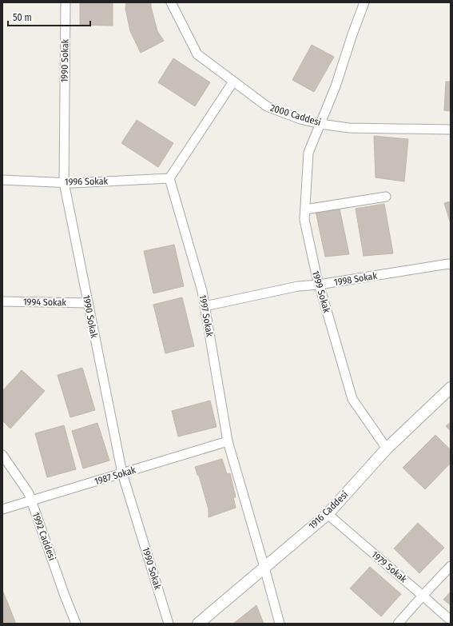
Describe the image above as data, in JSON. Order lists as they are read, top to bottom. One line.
{"streets":{"street":["1990 Sokak","2000 Caddesi","1996 Sokak","1998 Sokak","1999 Sokak","1994 Sokak","1997 Sokak","1987 Sokak","1916 Caddesi","1992 Caddesi","1979 Sokak"]},"crossings":[["1990 Sokak","1996 Sokak"],["1990 Sokak","1994 Sokak"],["1990 Sokak","1987 Sokak"],["2000 Caddesi","1999 Sokak"],["1996 Sokak","1997 Sokak"],["1998 Sokak","1999 Sokak"],["1998 Sokak","1997 Sokak"],["1999 Sokak","1916 Caddesi"],["1997 Sokak","1987 Sokak"],["1997 Sokak","1916 Caddesi"],["1987 Sokak","1992 Caddesi"],["1916 Caddesi","1979 Sokak"]],"scale_bar":"50 m"}
